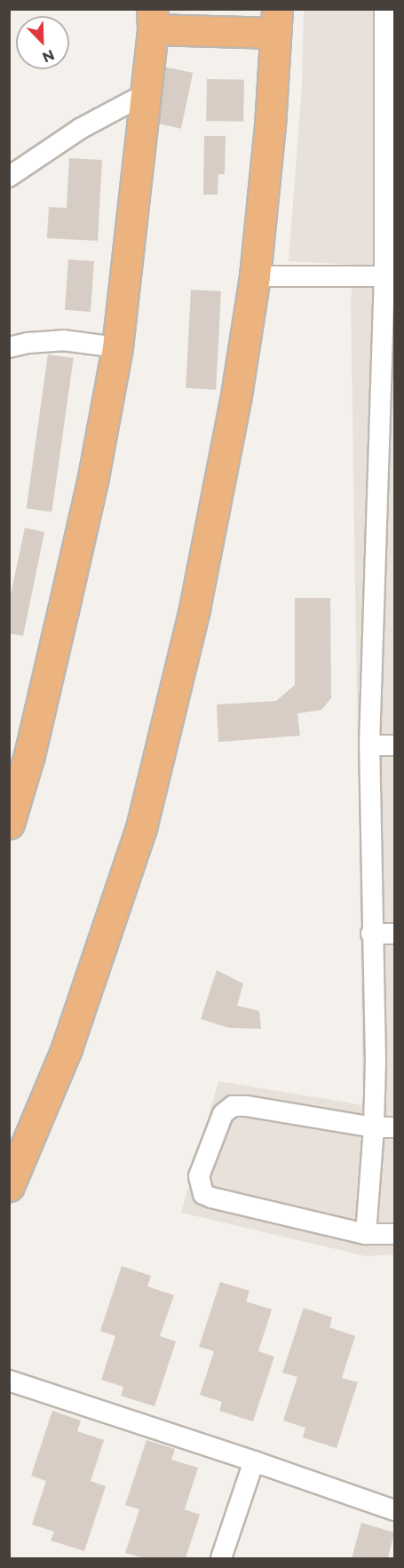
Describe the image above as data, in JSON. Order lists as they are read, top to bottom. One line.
{"north":"bottom right"}
